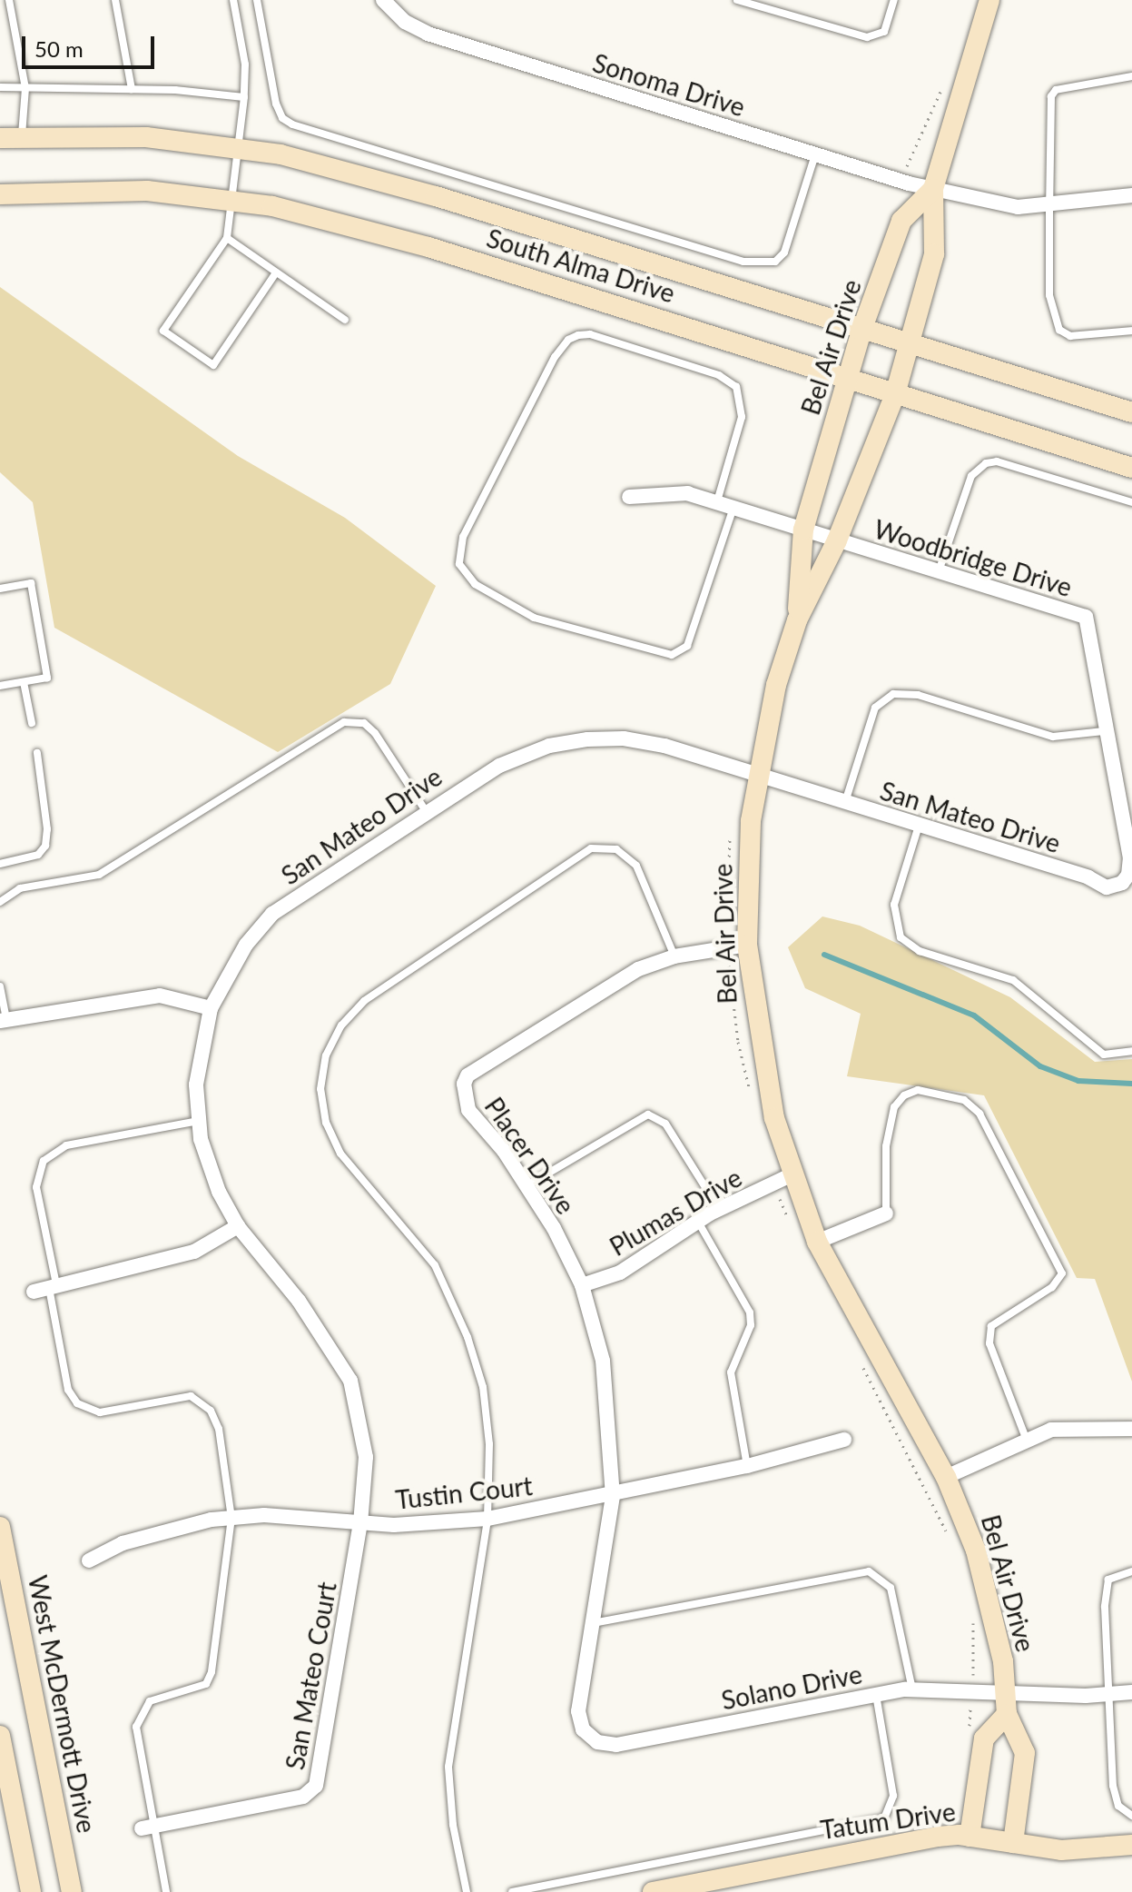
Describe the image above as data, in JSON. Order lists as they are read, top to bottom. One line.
{"streets":{"street":["Sonoma Drive","South Alma Drive","Bel Air Drive","Woodbridge Drive","San Mateo Drive","Placer Drive","Plumas Drive","Tustin Court","San Mateo Court","Solano Drive","West McDermott Drive","Tatum Drive"]},"crossings":[["Sonoma Drive","Bel Air Drive"],["South Alma Drive","Bel Air Drive"],["Bel Air Drive","Woodbridge Drive"],["Bel Air Drive","San Mateo Drive"],["Bel Air Drive","Placer Drive"],["Bel Air Drive","Plumas Drive"],["Bel Air Drive","Solano Drive"],["Bel Air Drive","Tatum Drive"],["Woodbridge Drive","San Mateo Drive"],["San Mateo Drive","Tustin Court"],["San Mateo Drive","San Mateo Court"],["Placer Drive","Plumas Drive"],["Placer Drive","Tustin Court"],["Placer Drive","Solano Drive"],["Tustin Court","San Mateo Court"]],"scale_bar":"50 m"}
